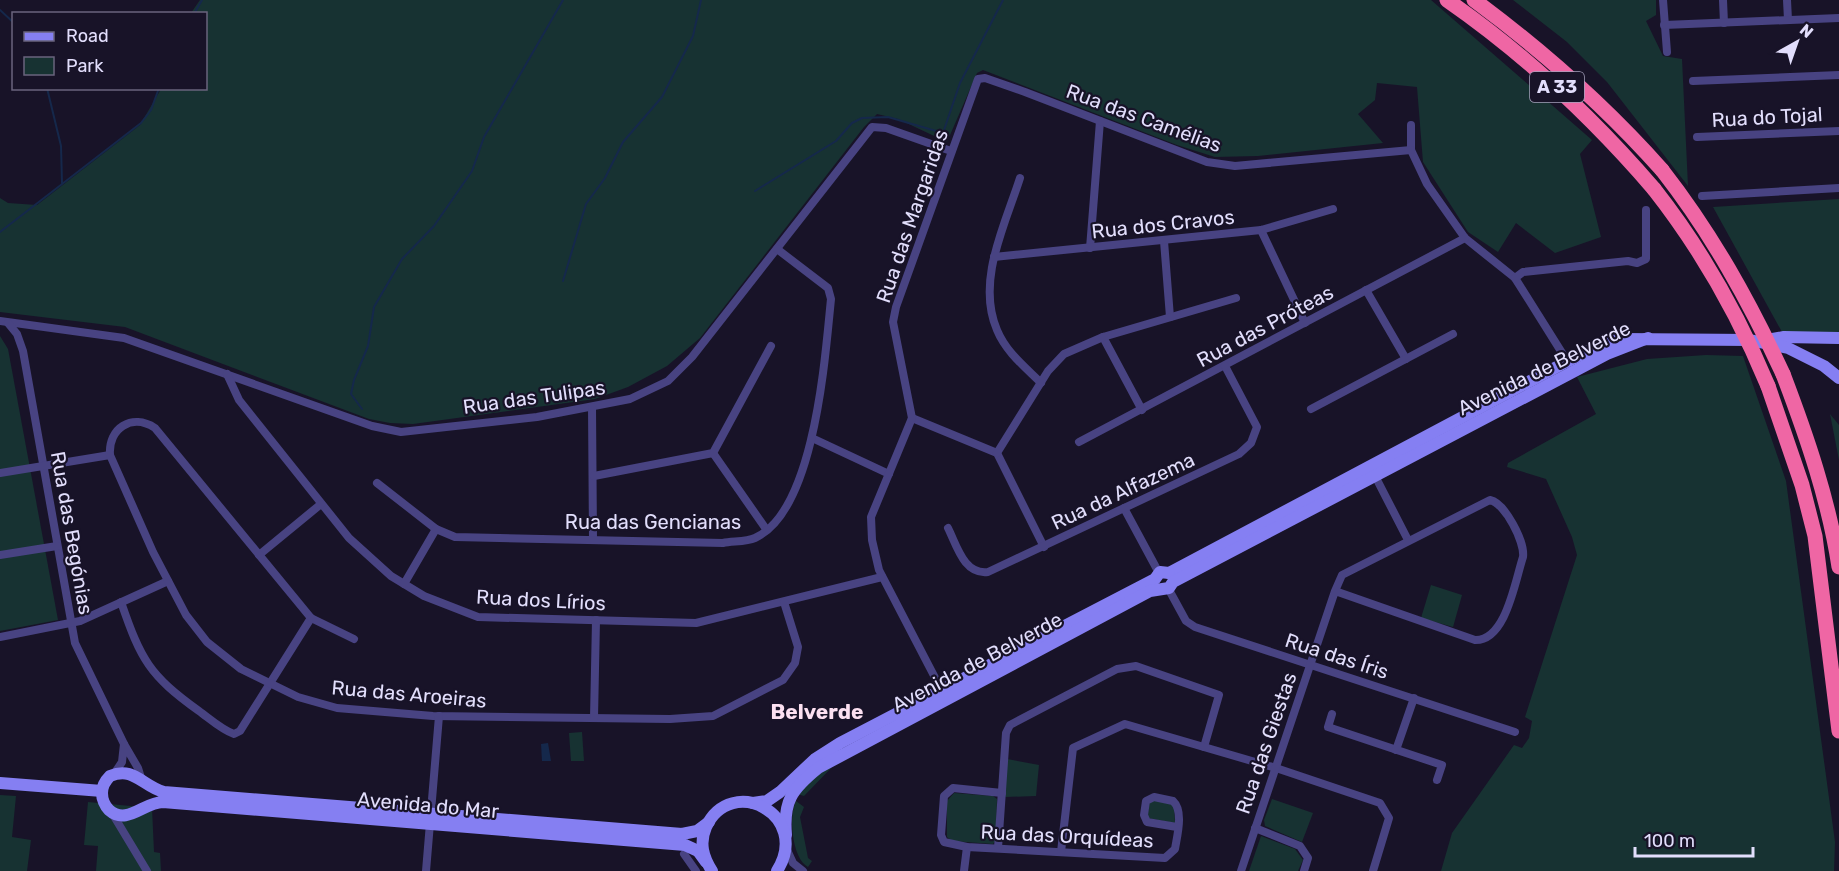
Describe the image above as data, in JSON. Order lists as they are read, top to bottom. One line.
{"streets":{"highway":["A 33"],"main road":["Avenida de Belverde","Avenida do Mar"],"street":["Rua do Tojal","Rua das Camélias","Rua das Margaridas","Rua dos Cravos","Rua das Próteas","Rua das Tulipas","Rua da Alfazema","Rua das Gencianas","Rua das Begónias","Rua dos Lírios","Rua das Íris","Rua das Aroeiras","Rua das Giestas","Rua das Orquídeas"]},"crossings":[["Rua das Camélias","Rua das Margaridas"],["Rua das Margaridas","Rua das Tulipas"],["Rua das Próteas","Rua da Alfazema"],["Avenida de Belverde","Rua das Íris"],["Avenida de Belverde","Avenida do Mar"],["Rua das Tulipas","Rua das Gencianas"],["Rua das Tulipas","Rua das Begónias"],["Rua das Tulipas","Rua dos Lírios"],["Rua da Alfazema","Rua das Íris"],["Rua das Begónias","Avenida do Mar"],["Rua dos Lírios","Rua das Aroeiras"],["Rua das Íris","Rua das Giestas"]],"districts":["Belverde"],"legend":["Road","Park"],"scale_bar":"100 m","north":"top right"}
